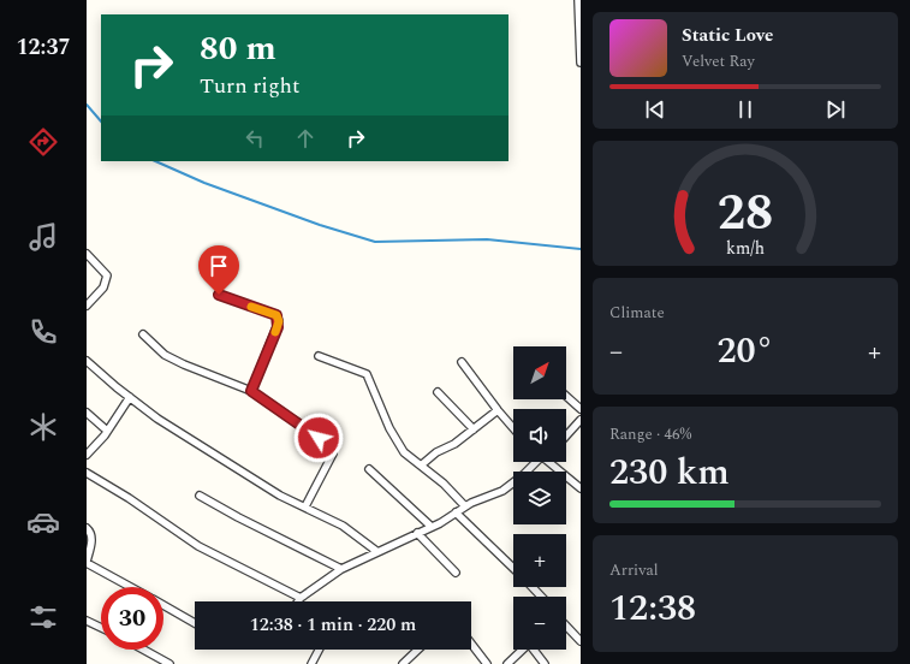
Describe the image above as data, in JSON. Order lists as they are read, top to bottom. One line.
{"north":"top right","page":{"tabs":"12:37","turn":["80 m","Turn right"],"song":["Static Love","Velvet Ray"],"tile":["Climate",["Range · 46%","230 km"],["Arrival","12:38"]],"heat":["−","20°","+"],"map_buttons":["+","−"],"limit":"30","trip":"12:38 · 1 min · 220 m","gauge":["28","km/h"]}}
